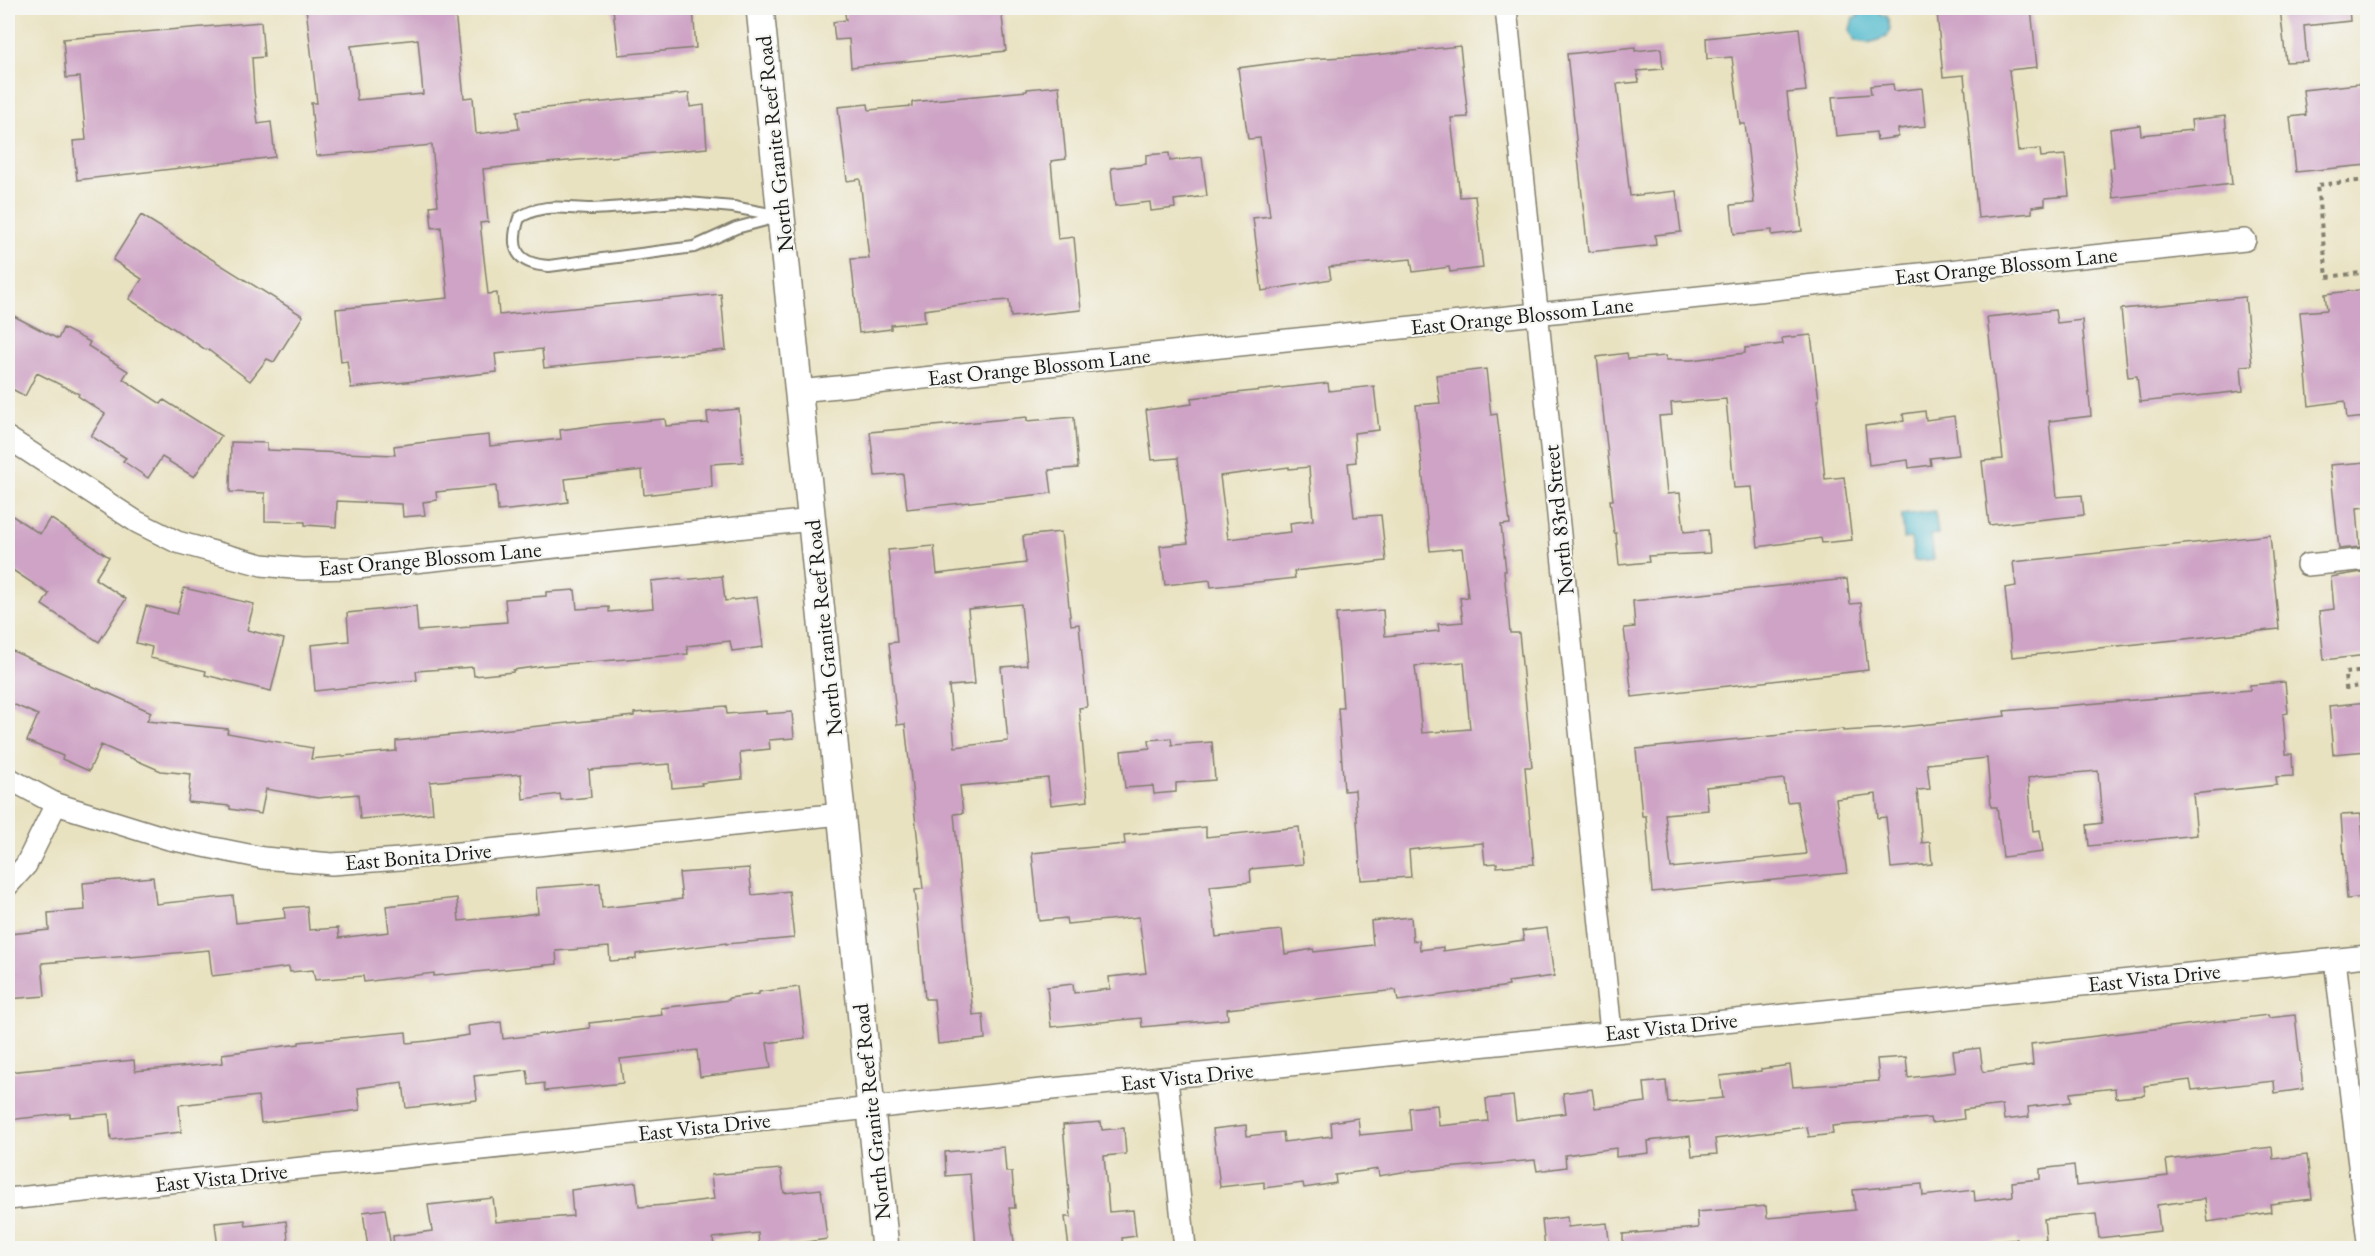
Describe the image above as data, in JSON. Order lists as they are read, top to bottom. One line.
{"streets":{"street":["North Granite Reef Road","East Orange Blossom Lane","North 83rd Street","East Bonita Drive","East Vista Drive"]},"crossings":[["North Granite Reef Road","East Orange Blossom Lane"],["North Granite Reef Road","East Bonita Drive"],["North Granite Reef Road","East Vista Drive"],["East Orange Blossom Lane","North 83rd Street"],["North 83rd Street","East Vista Drive"]]}
